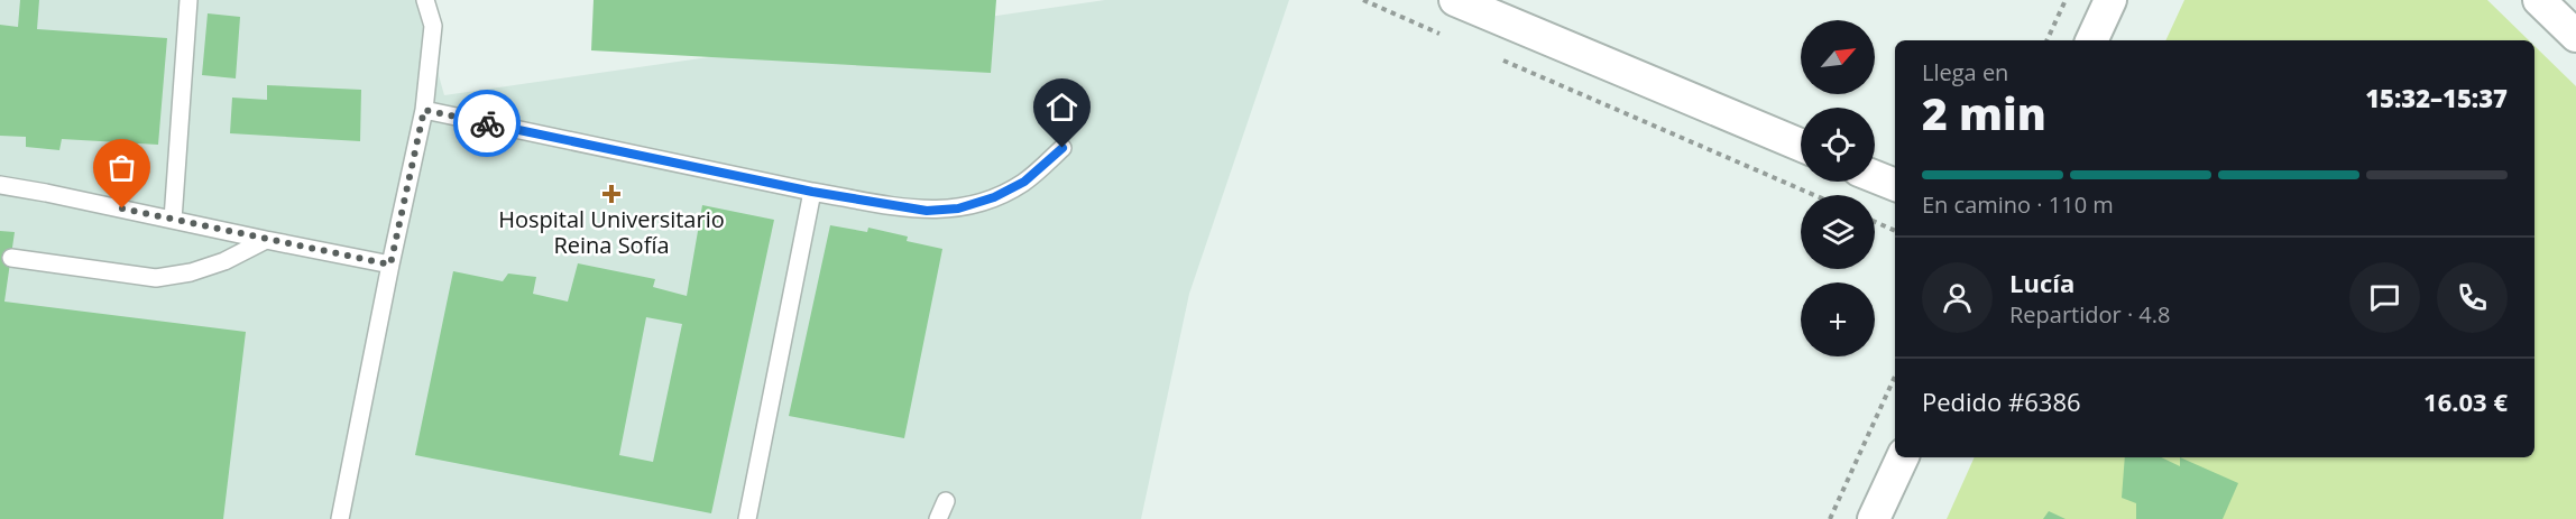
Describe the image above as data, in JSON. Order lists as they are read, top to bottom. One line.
{"places":{"health":["Hospital Universitario Reina Sofía"]},"north":"top right","page":{"map_buttons":"+","heading":["2 min","Llega en","15:32–15:37"],"panel":["Lucía","Repartidor · 4.8","Pedido #6386","16.03 €"],"bar":"En camino · 110 m"}}
